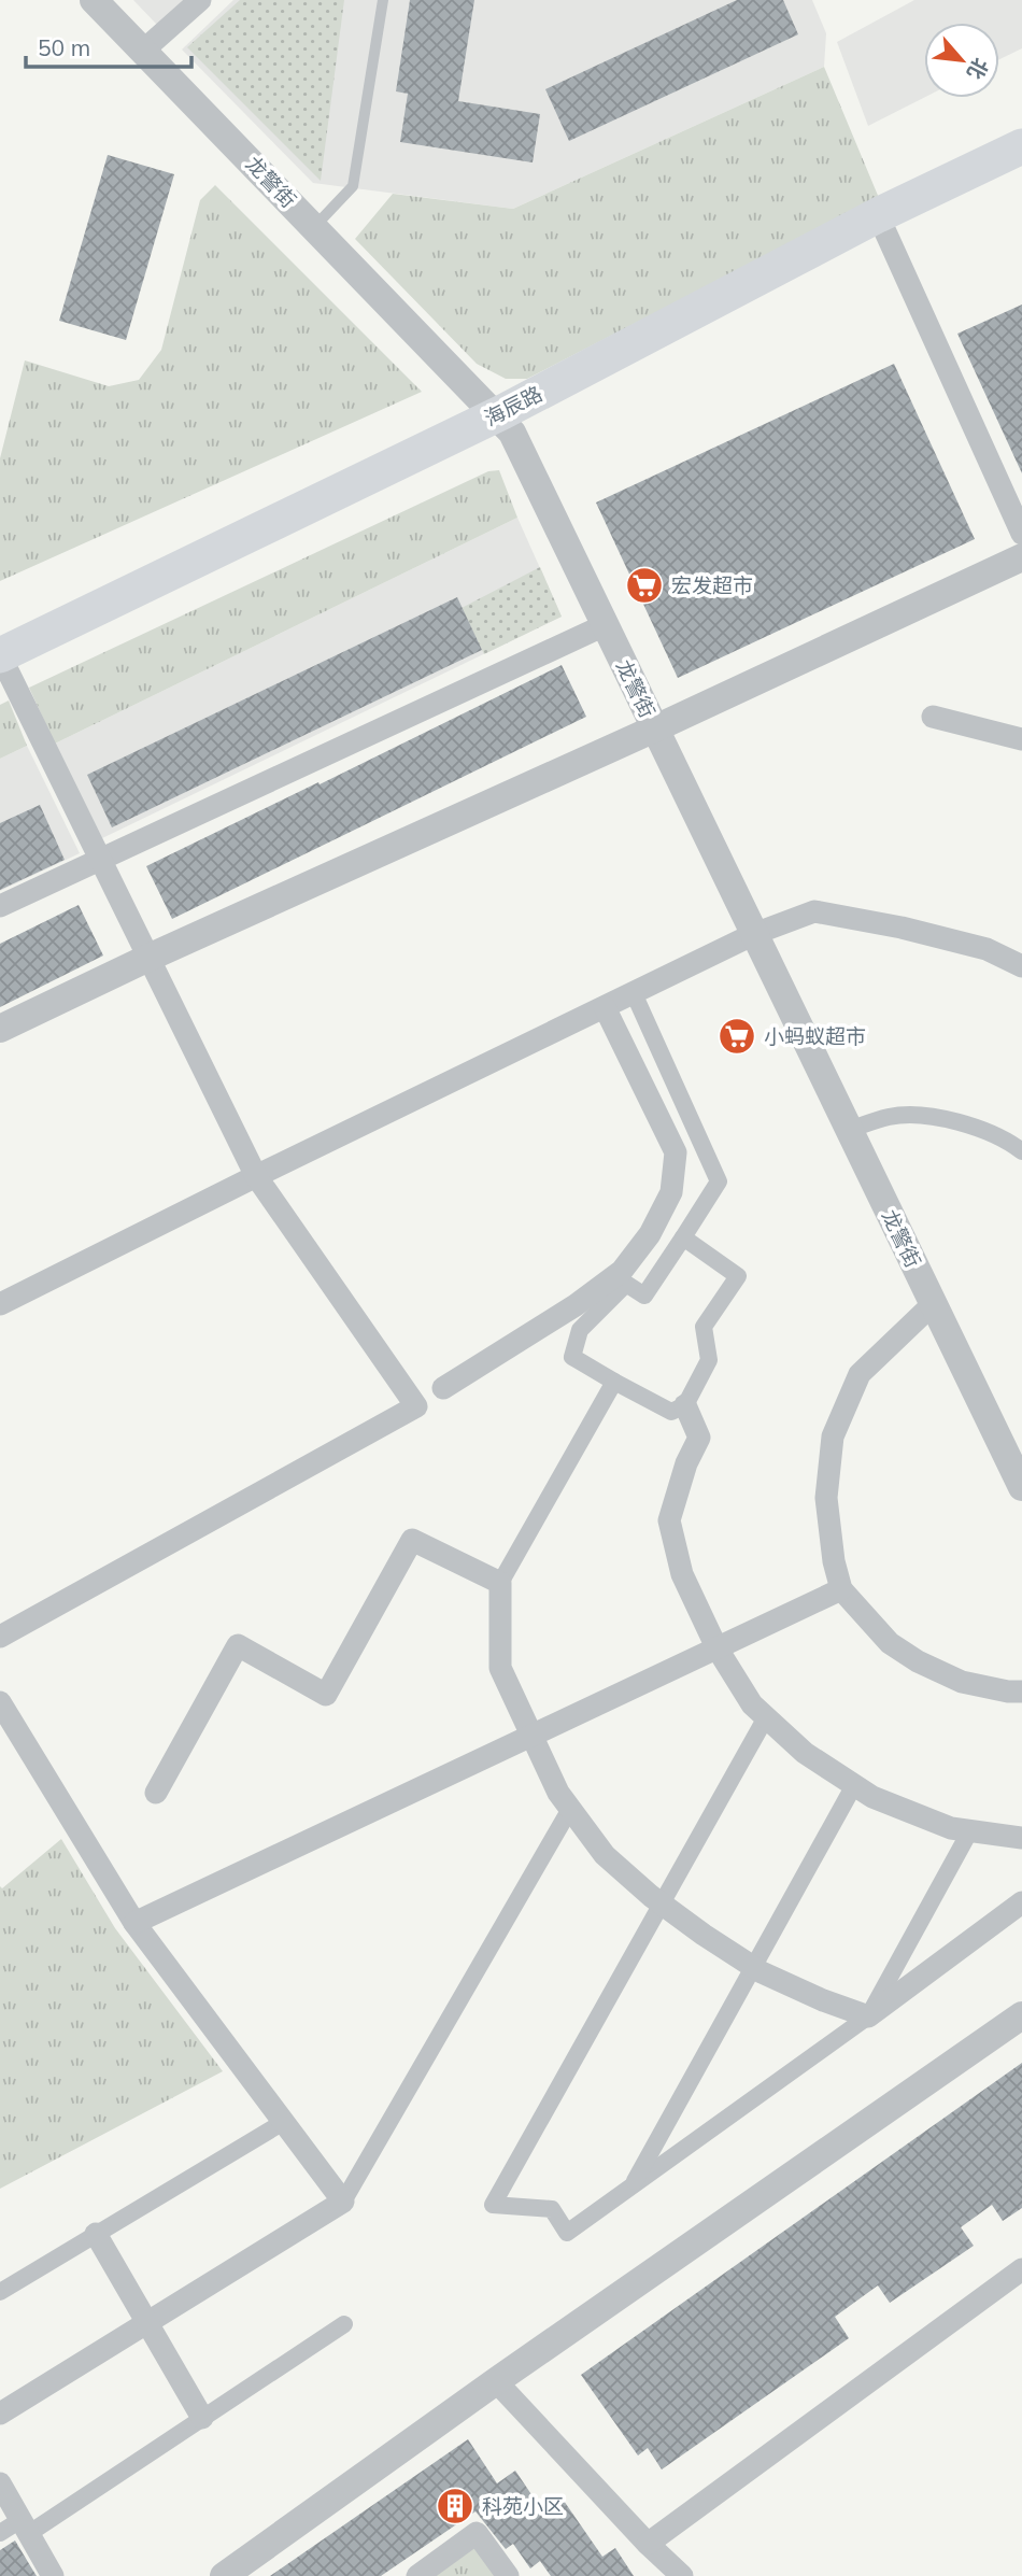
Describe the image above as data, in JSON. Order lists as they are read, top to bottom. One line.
{"streets":{"main road":["海辰路"],"street":["龙警街"]},"crossings":[["龙警街","海辰路"]],"places":{"supermarket":["宏发超市","小蚂蚁超市"],"building":["科苑小区"]},"scale_bar":"50 m","north":"bottom right"}
